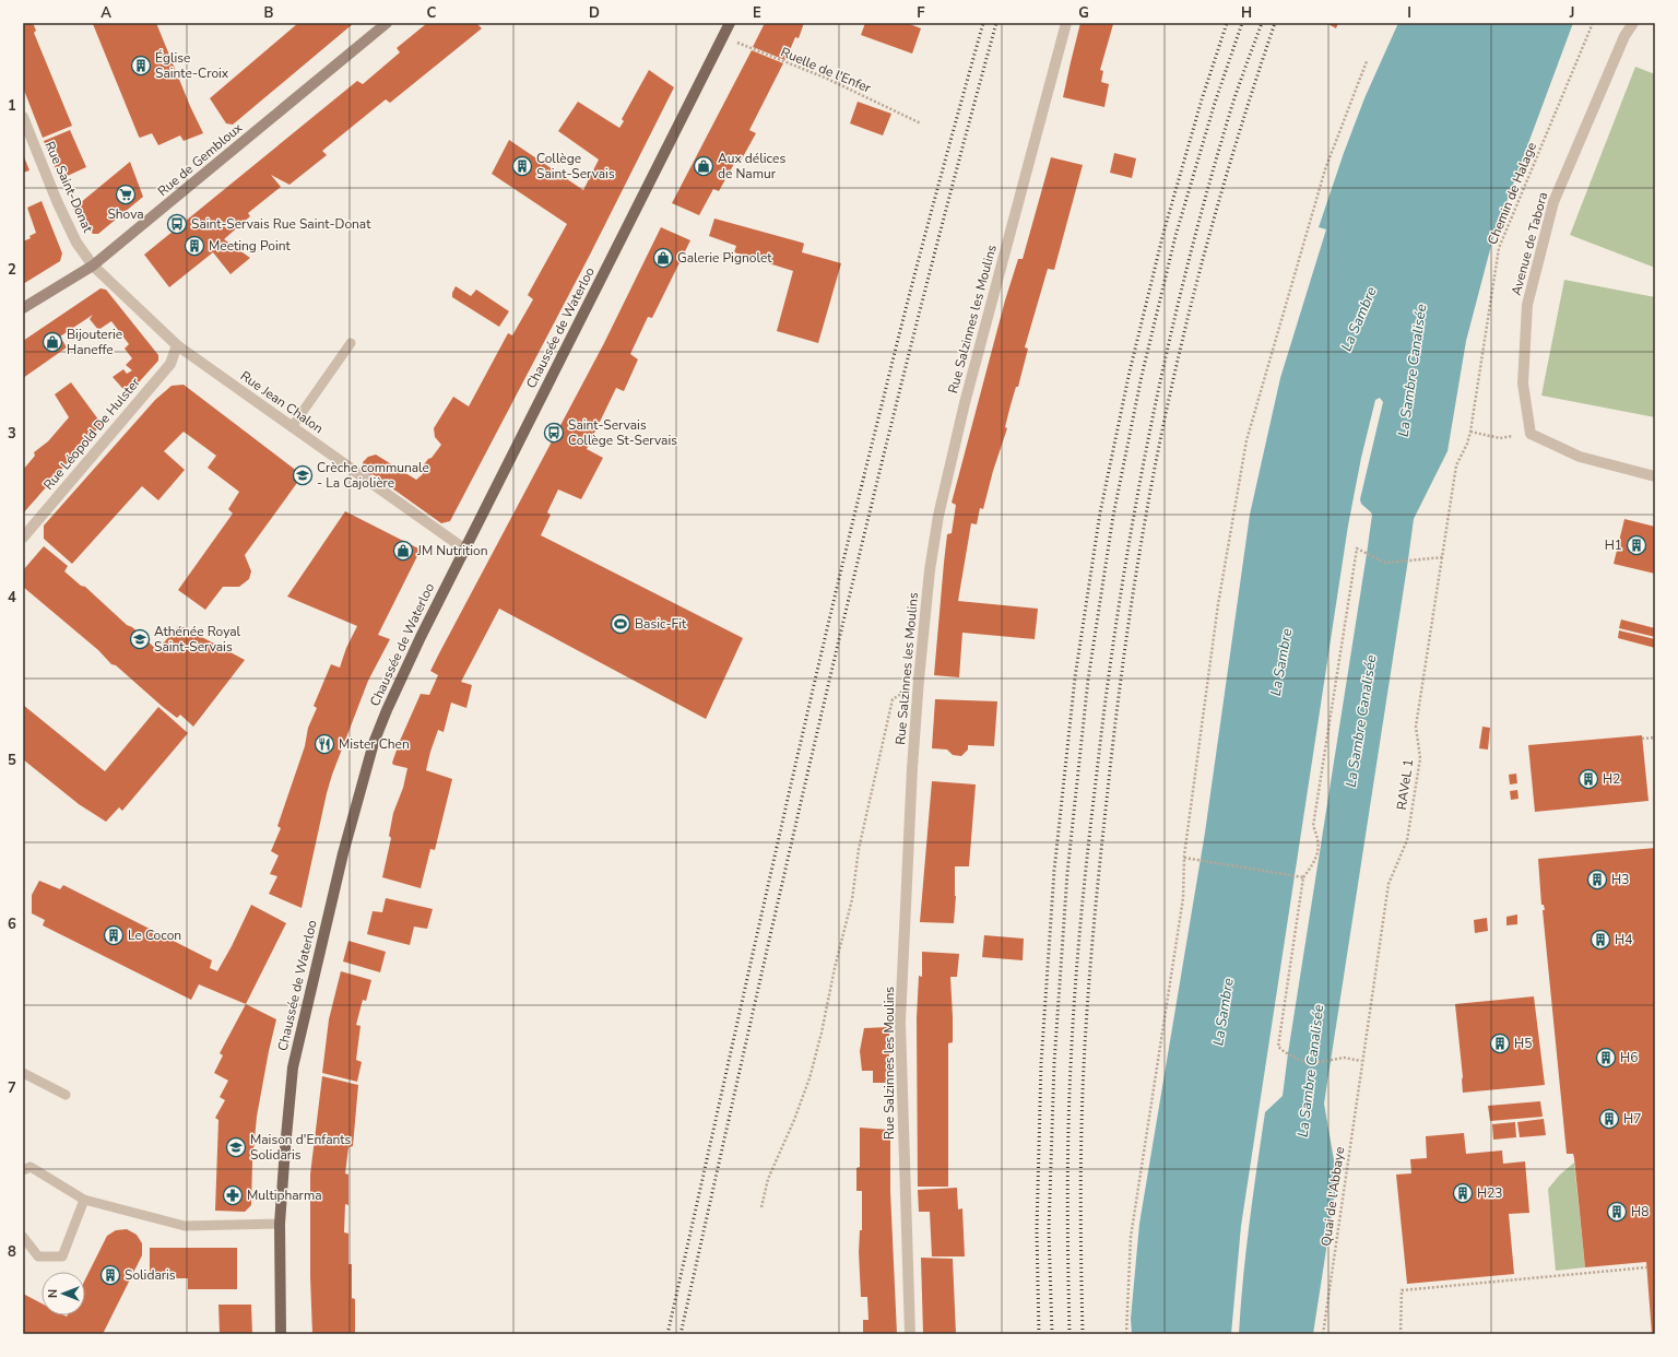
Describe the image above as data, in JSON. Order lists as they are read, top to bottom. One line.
{"streets":{"main road":["Rue de Gembloux","Chaussée de Waterloo"],"street":["Rue Saint-Donat","Avenue de Tabora","Rue Salzinnes les Moulins","Rue Jean Chalon","Rue Léopold De Hulster"],"path":["Ruelle de l'Enfer","Chemin de Halage","RAVeL 1","Quai de l'Abbaye"]},"crossings":[["Ruelle de l'Enfer","Chaussée de Waterloo"],["Rue de Gembloux","Rue Saint-Donat"],["Rue de Gembloux","Rue Jean Chalon"],["Rue Saint-Donat","Rue Jean Chalon"],["Chemin de Halage","RAVeL 1"],["Chaussée de Waterloo","Rue Jean Chalon"],["Rue Jean Chalon","Rue Léopold De Hulster"],["RAVeL 1","Quai de l'Abbaye"]],"water":["La Sambre","La Sambre Canalisée"],"places":{"building":["Église Sainte-Croix","Collège Saint-Servais","Meeting Point","H1","H2","H3","Le Cocon","H4","H5","H6","H7","H23","H8","Solidaris"],"shop":["Aux délices de Namur","Galerie Pignolet","Bijouterie Haneffe","JM Nutrition"],"supermarket":["Shova"],"bus stop":["Saint-Servais Rue Saint-Donat","Saint-Servais Collège St-Servais"],"school or university":["Crèche communale - La Cajolière","Athénée Royal Saint-Servais","Maison d'Enfants Solidaris"],"sports":["Basic-Fit"],"restaurant":["Mister Chen"],"pharmacy":["Multipharma"]},"north":"left","grid":{"columns":["A","B","C","D","E","F","G","H","I","J"],"rows":["1","2","3","4","5","6","7","8"]}}
